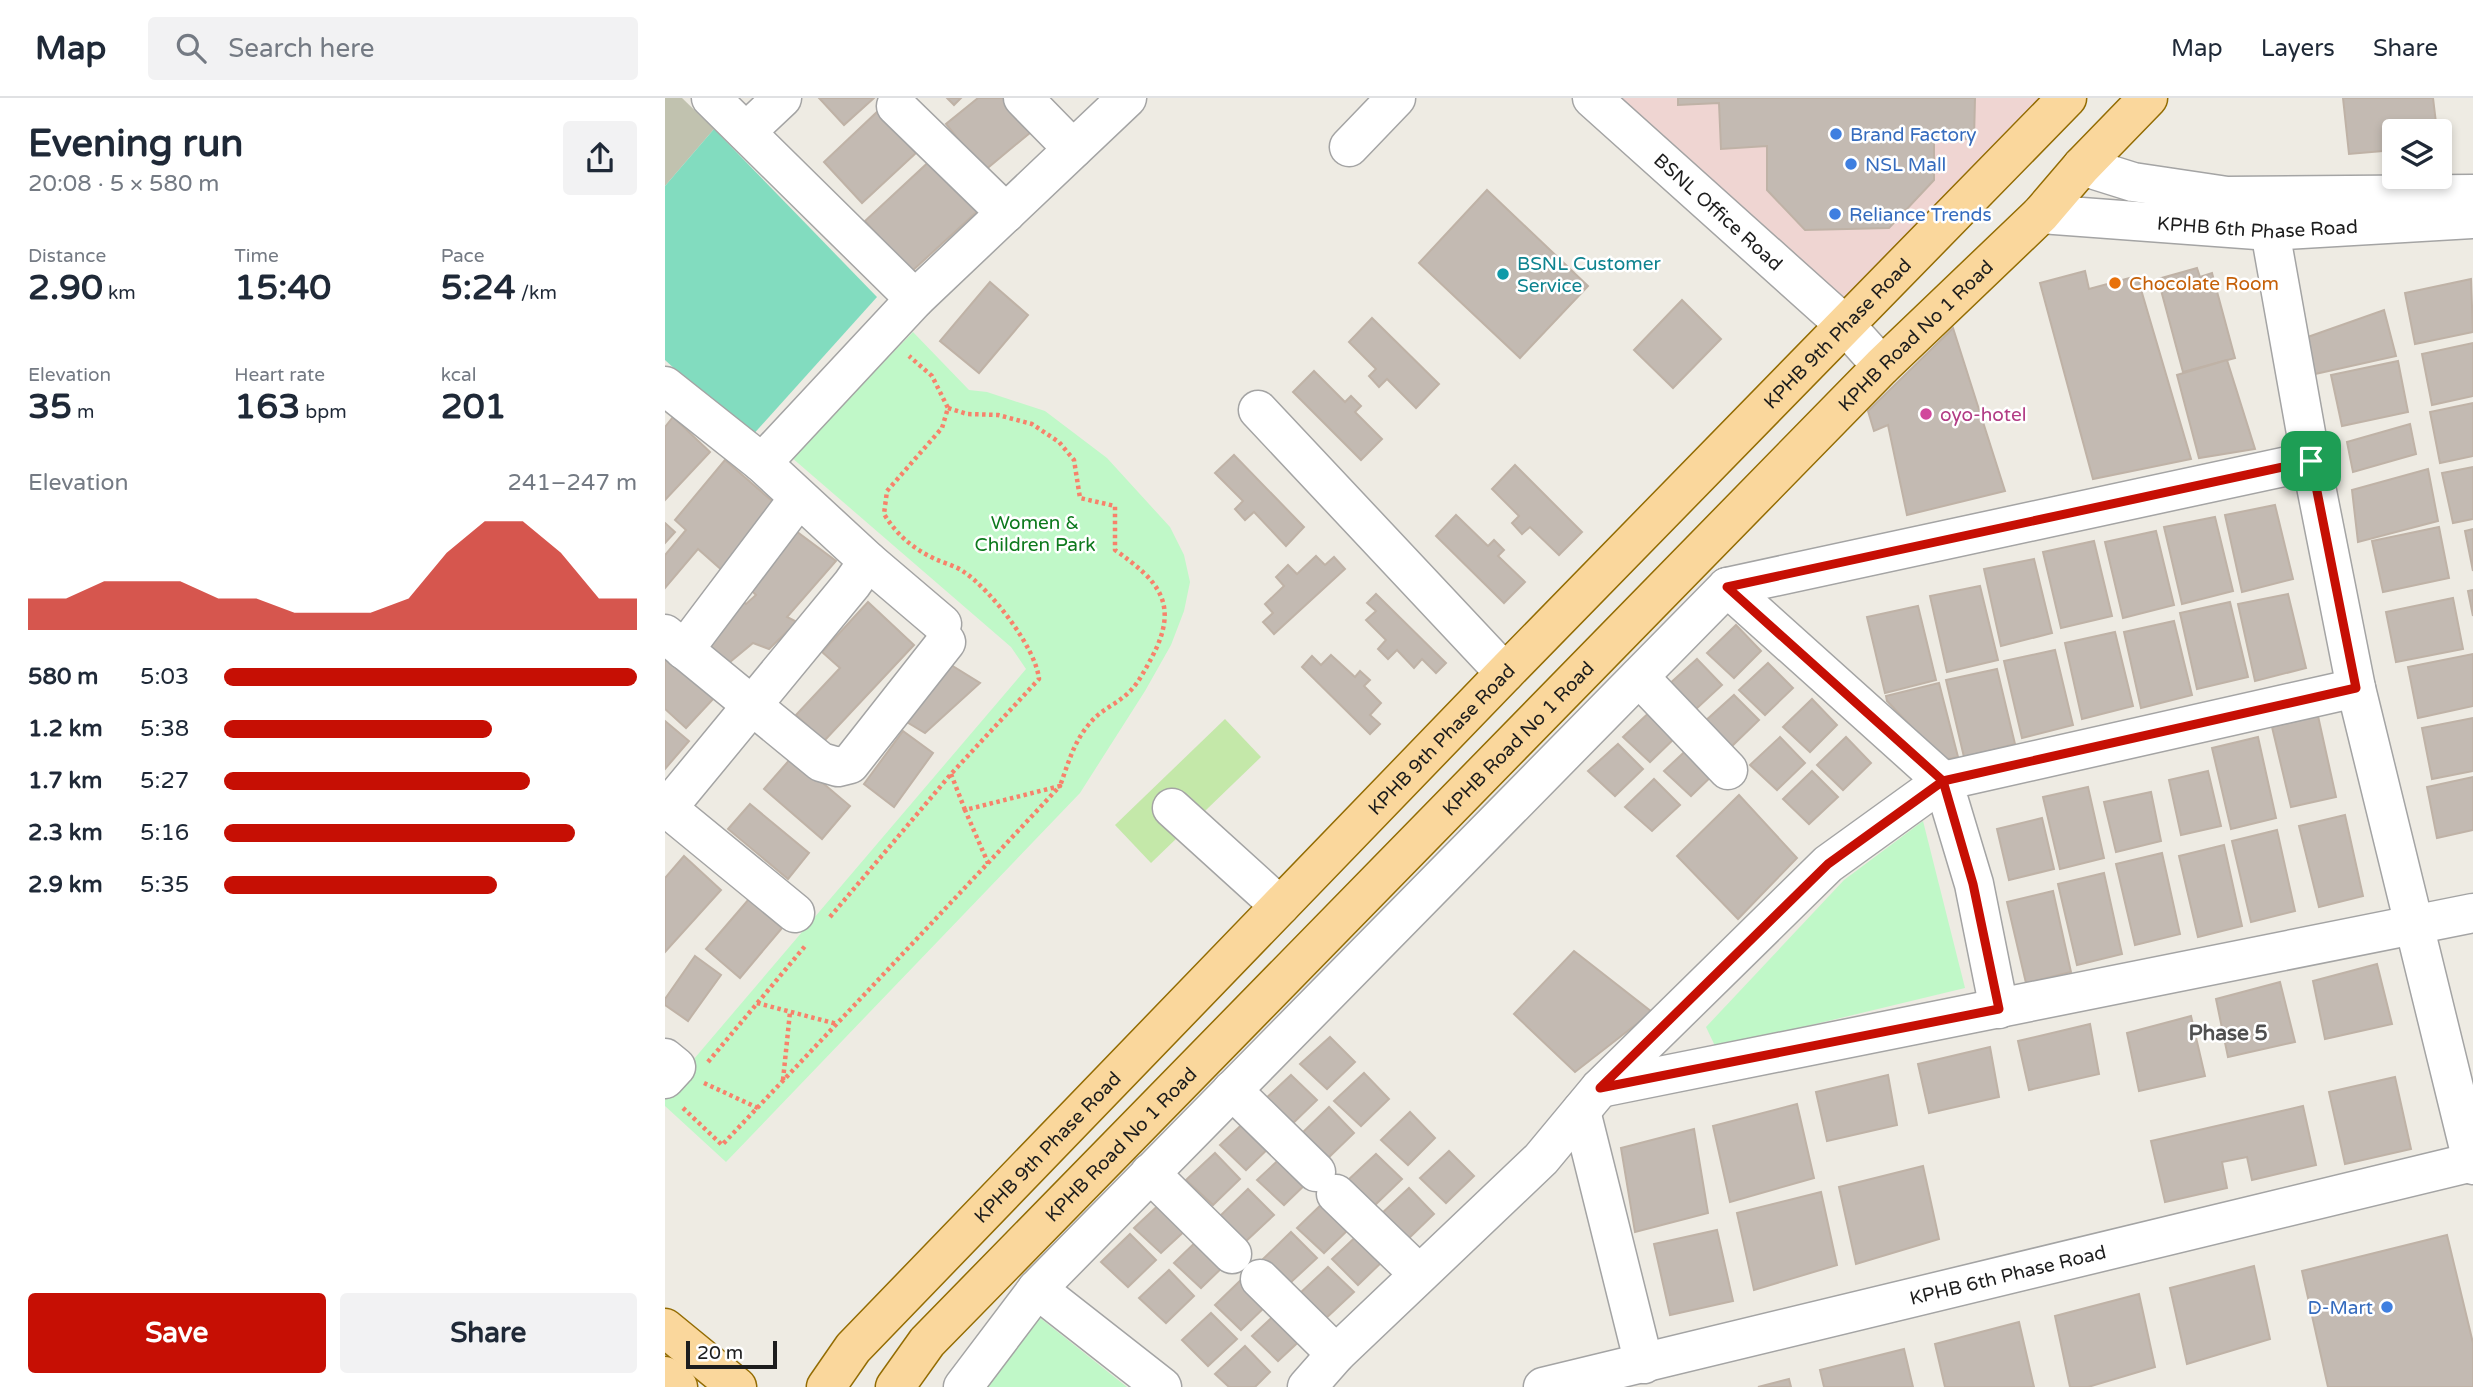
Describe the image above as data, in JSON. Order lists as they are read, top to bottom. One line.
{"streets":{"main road":["KPHB 9th Phase Road","KPHB Road No 1 Road"],"street":["BSNL Office Road","KPHB 6th Phase Road"]},"crossings":[["BSNL Office Road","KPHB 9th Phase Road"],["BSNL Office Road","KPHB Road No 1 Road"],["KPHB 6th Phase Road","KPHB Road No 1 Road"]],"districts":["Phase 5"],"parks":["Women & Children Park"],"places":["Brand Factory","NSL Mall","Reliance Trends","BSNL Customer Service","Chocolate Room","oyo-hotel","D-Mart"],"scale_bar":"20 m","page":{"header":"Map","search":"Search here","nav":["Map","Layers","Share"],"heading":["Evening run","20:08 · 5 × 580 m"],"stats":[["Distance","2.90 km"],["Time","15:40"],["Pace","5:24 /km"],["Elevation","35 m"],["Heart rate","163 bpm"],["kcal","201"]],"chart":["Elevation","241–247 m"],"list":[{"name":"580 m","note":"5:03"},{"name":"1.2 km","note":"5:38"},{"name":"1.7 km","note":"5:27"},{"name":"2.3 km","note":"5:16"},{"name":"2.9 km","note":"5:35"}],"buttons":["Save","Share"],"scale":"20 m"}}
